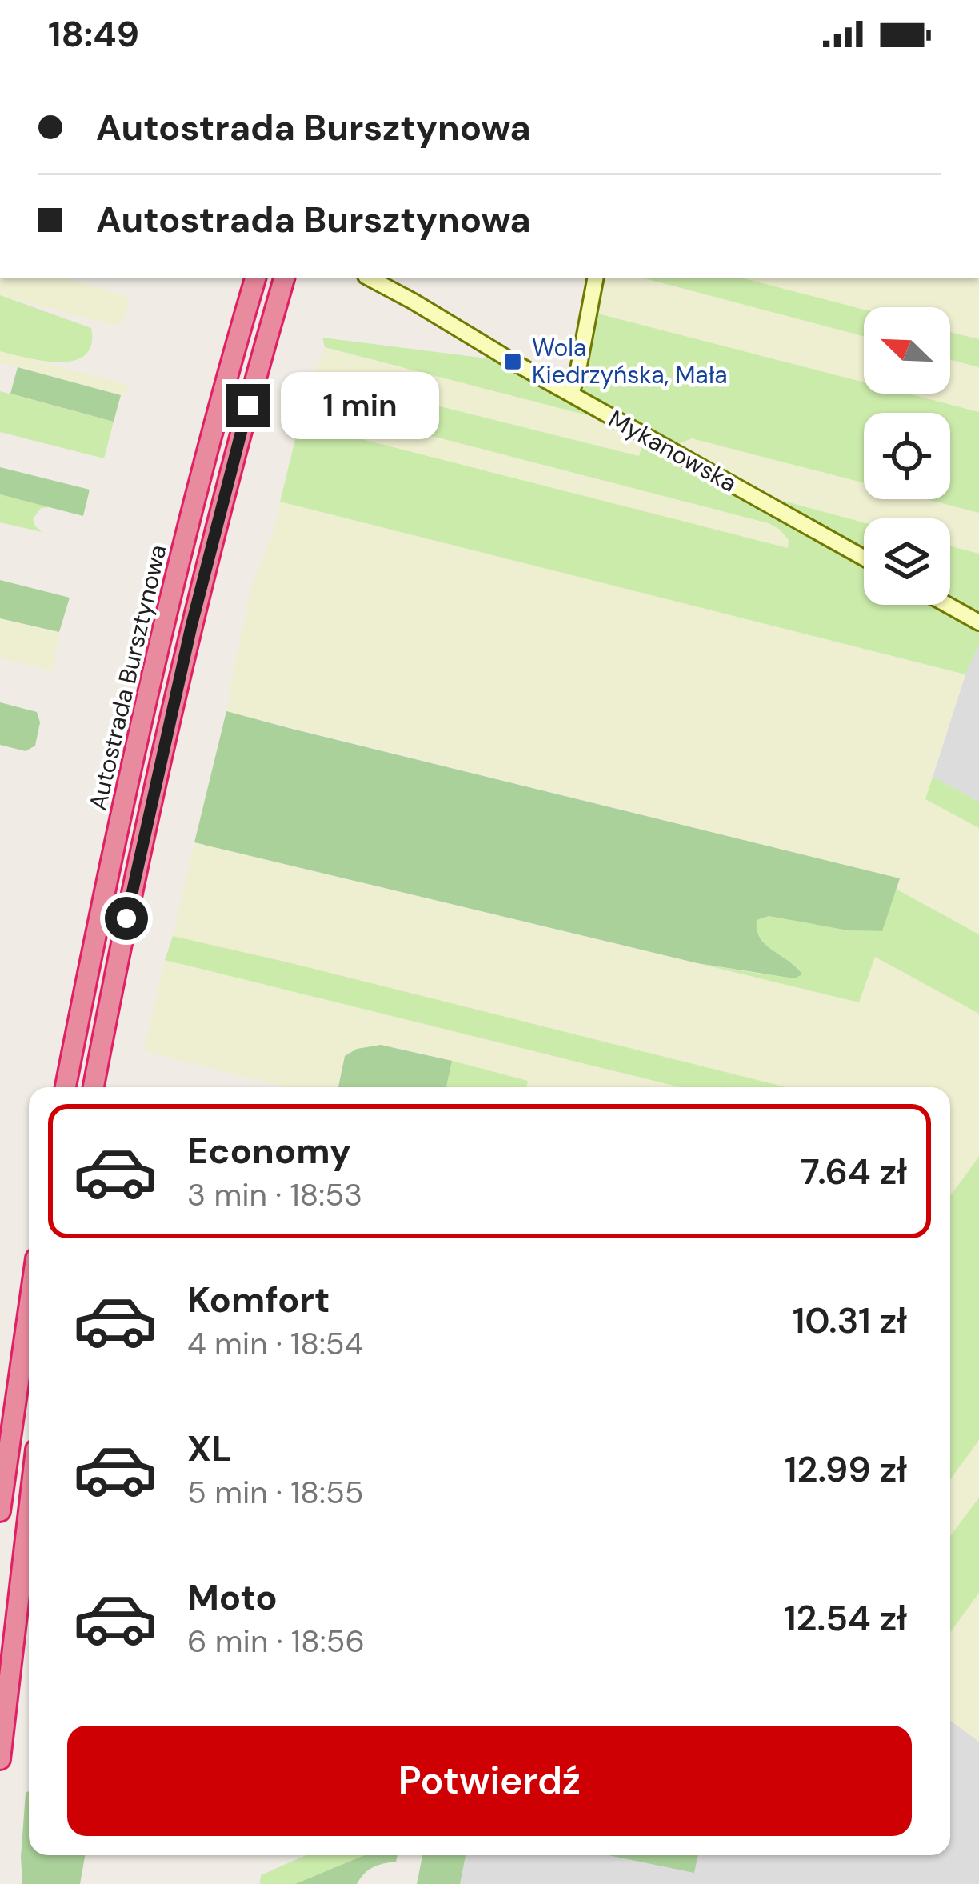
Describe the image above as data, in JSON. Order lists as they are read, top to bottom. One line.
{"streets":{"highway":["Autostrada Bursztynowa"],"main road":["Mykanowska"]},"places":{"transit":["Wola Kiedrzyńska, Mała"]},"north":"top left","page":{"status":"18:49","banner":["Autostrada Bursztynowa","Autostrada Bursztynowa"],"bubble":"1 min","list":[{"name":"Economy","note":"3 min · 18:53","value":"7.64 zł"},{"name":"Komfort","note":"4 min · 18:54","value":"10.31 zł"},{"name":"XL","note":"5 min · 18:55","value":"12.99 zł"},{"name":"Moto","note":"6 min · 18:56","value":"12.54 zł"}],"buttons":"Potwierdź"}}
